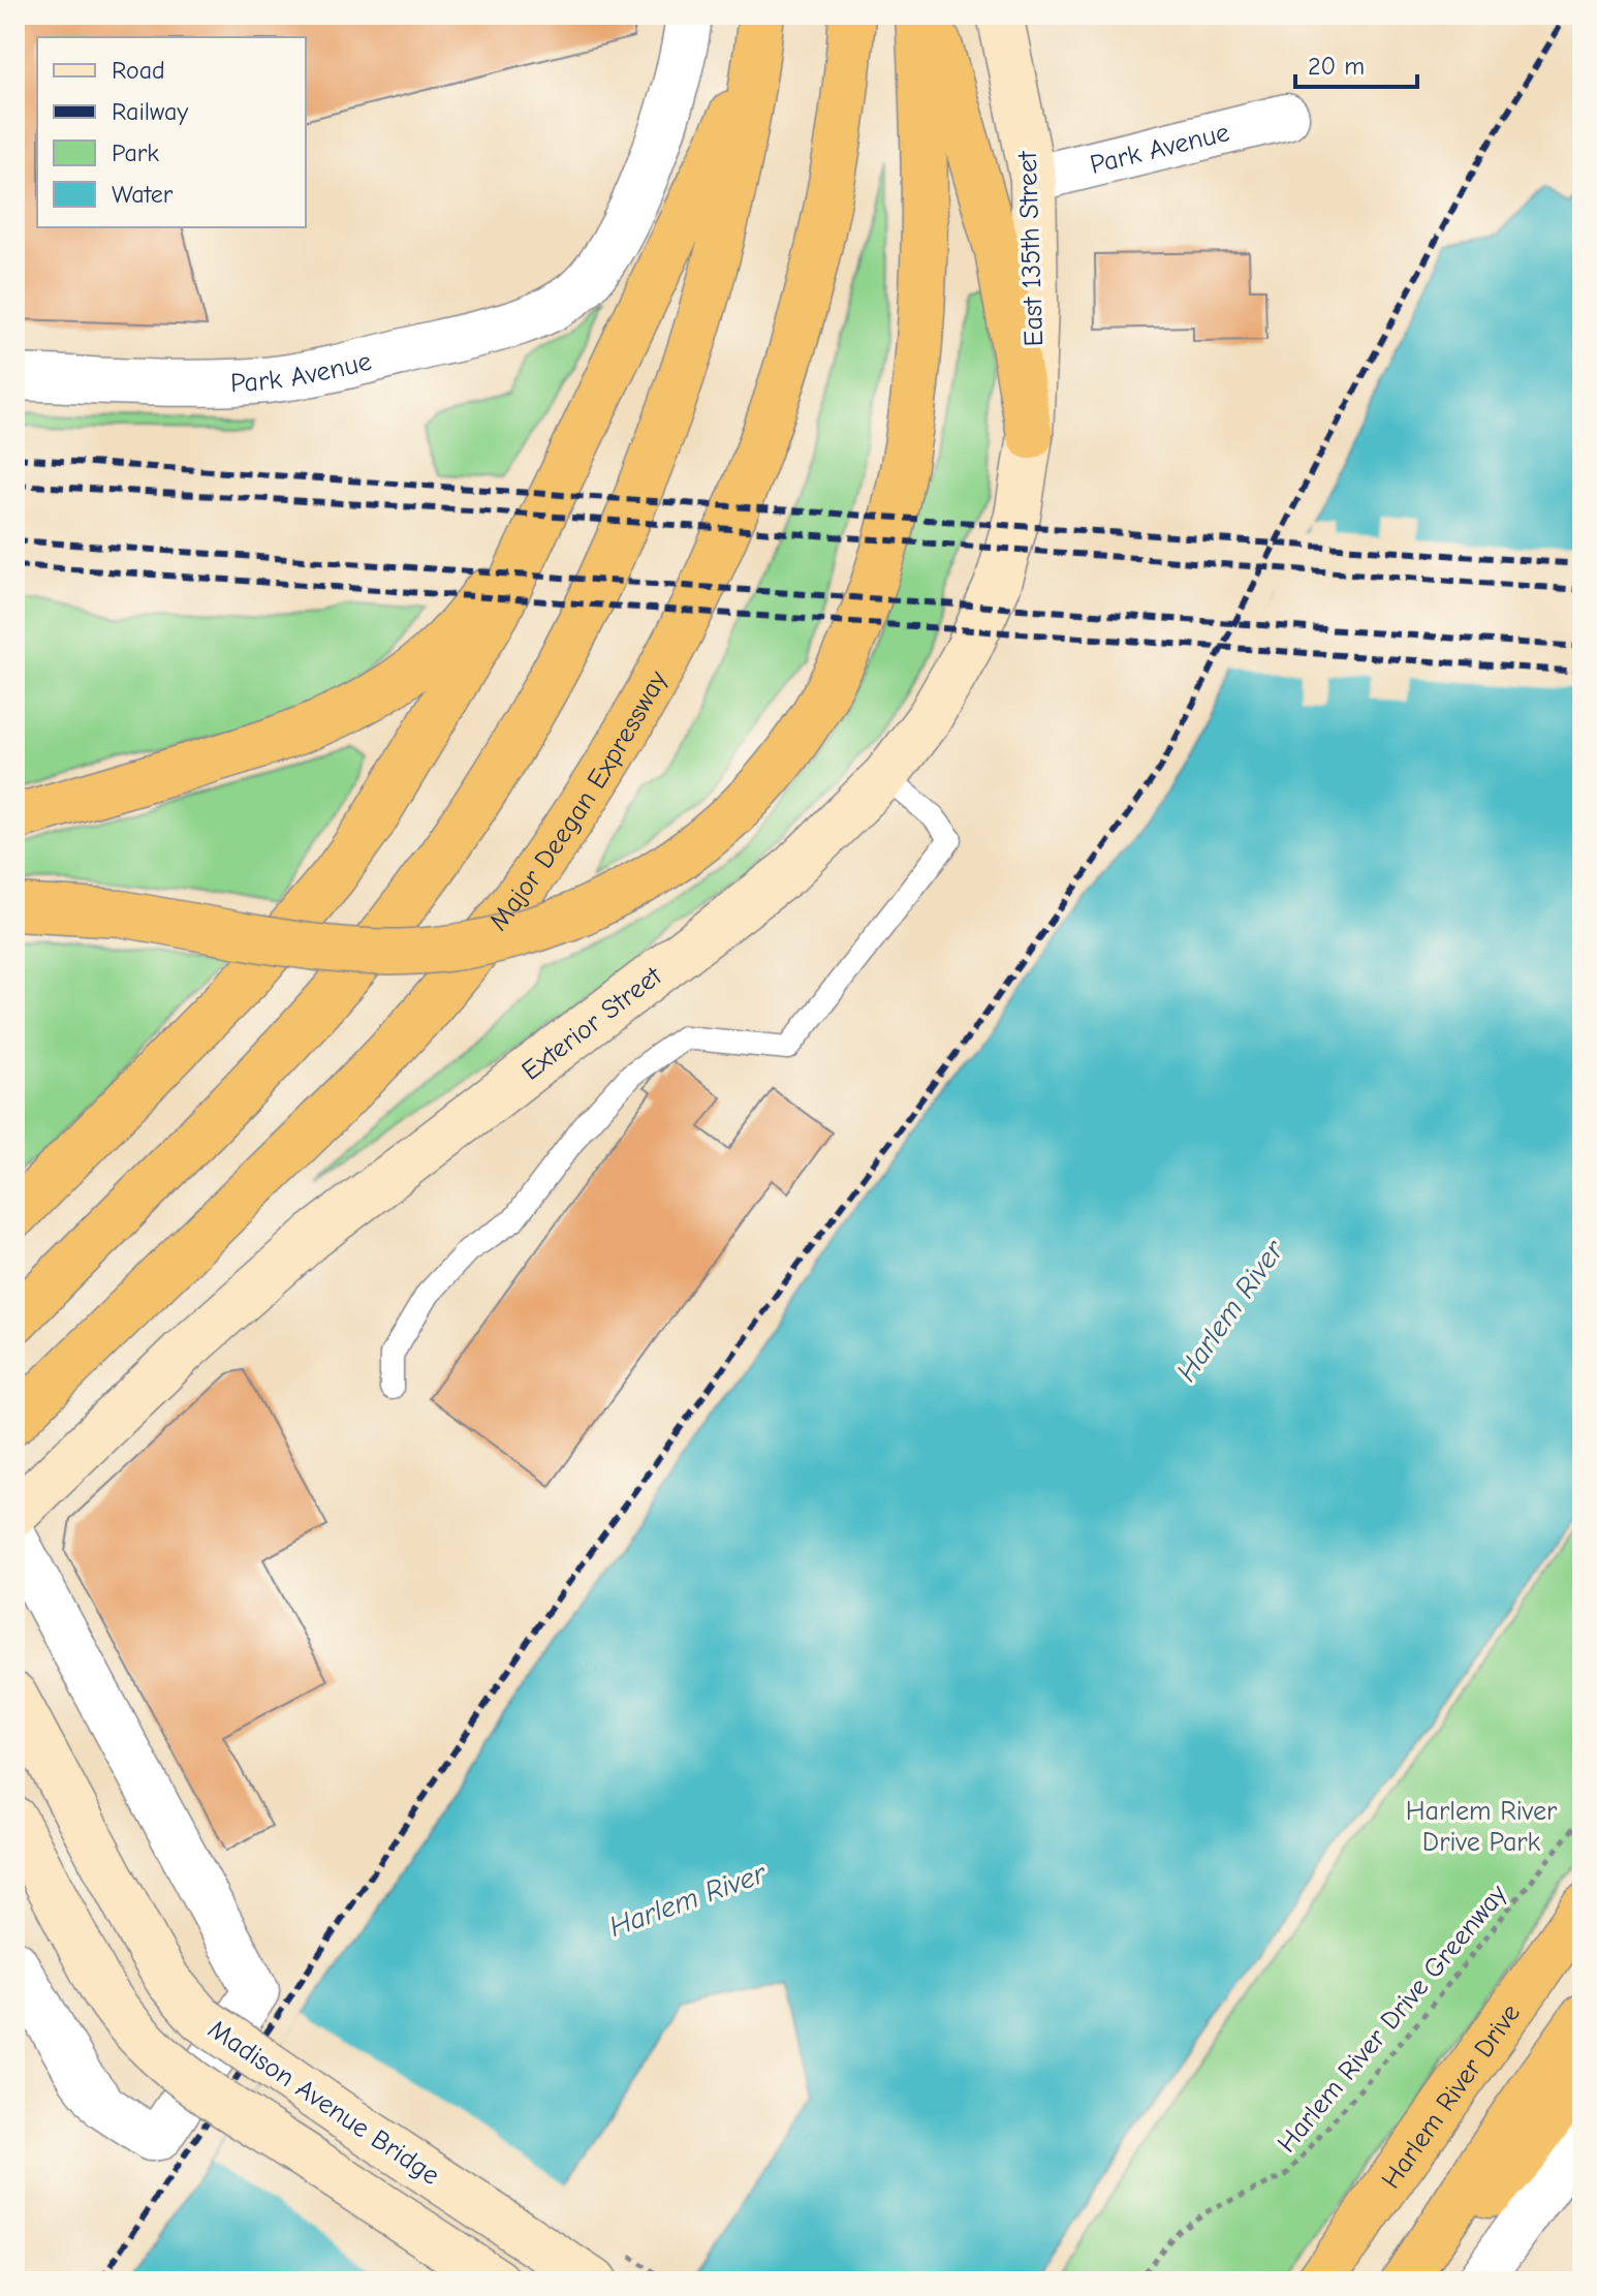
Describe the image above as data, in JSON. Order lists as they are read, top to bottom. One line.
{"streets":{"highway":["Major Deegan Expressway","Harlem River Drive"],"main road":["East 135th Street","Exterior Street","Madison Avenue Bridge"],"street":["Park Avenue"],"path":["Harlem River Drive Greenway"]},"crossings":[["Park Avenue","East 135th Street"],["East 135th Street","Exterior Street"]],"water":["Harlem River"],"parks":["Harlem River Drive Park"],"legend":["Road","Railway","Park","Water"],"scale_bar":"20 m"}
